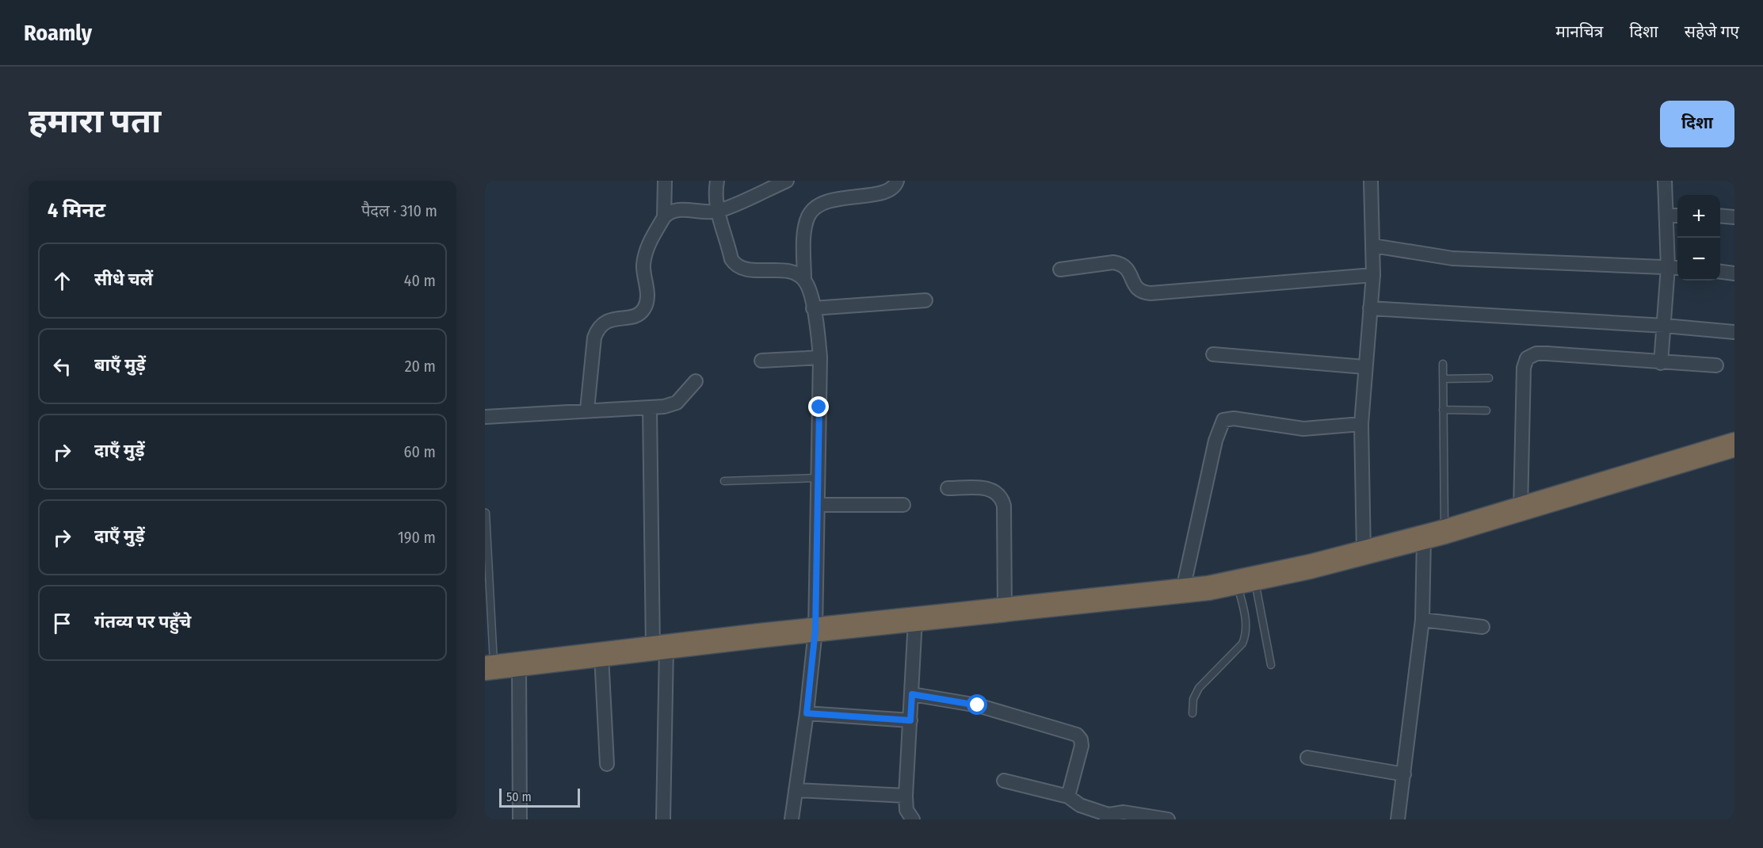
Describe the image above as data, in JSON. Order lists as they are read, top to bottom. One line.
{"scale_bar":"50 m","page":{"header":"Roamly","nav":["मानचित्र","दिशा","सहेजे गए"],"buttons":"दिशा","title":"हमारा पता","heading":["4 मिनट","पैदल · 310 m"],"map_buttons":["+","−"],"list":[["सीधे चलें","40 m"],["बाएँ मुड़ें","20 m"],["दाएँ मुड़ें","60 m"],["दाएँ मुड़ें","190 m"],"गंतव्य पर पहुँचे"],"scale":"50 m"}}
